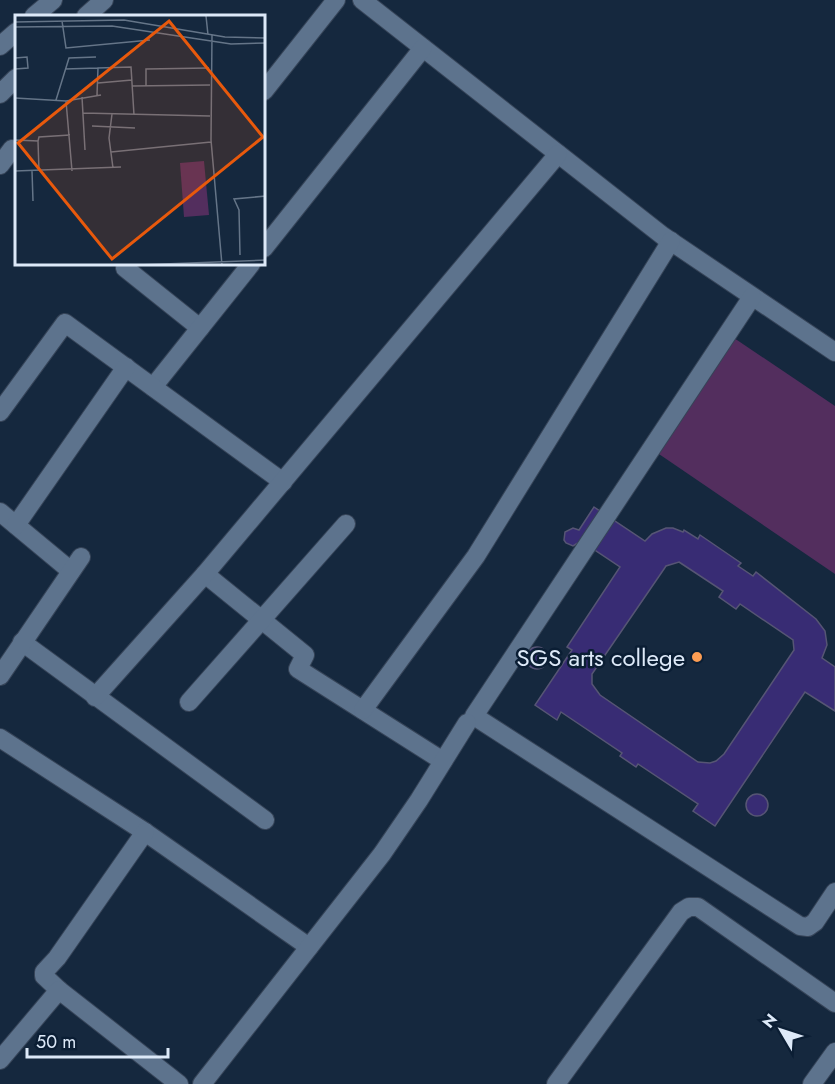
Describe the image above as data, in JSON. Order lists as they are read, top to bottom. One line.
{"places":["SGS arts college"],"scale_bar":"50 m","north":"top left"}
